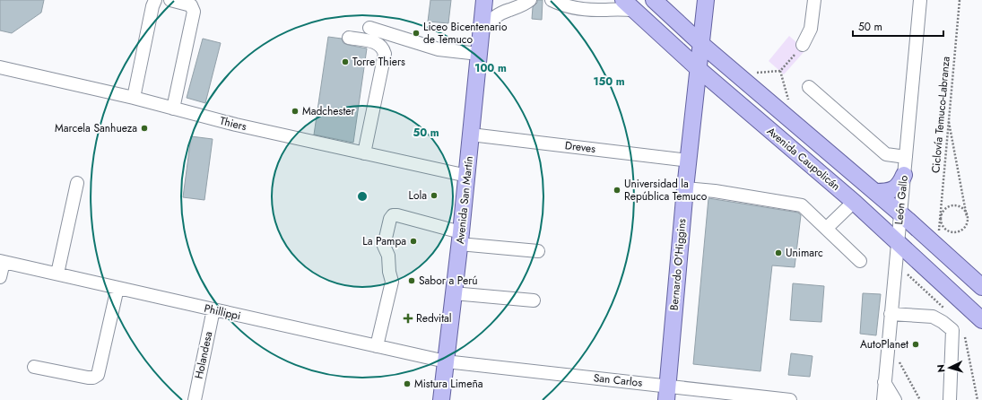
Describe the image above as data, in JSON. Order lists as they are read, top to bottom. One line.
{"streets":{"main road":["Avenida Caupolicán","Avenida San Martín","Bernardo O'Higgins"],"street":["Thiers","Dreves","León Gallo","Phillippi","Holandesa","San Carlos"],"path":["Ciclovía Temuco-Labranza"]},"crossings":[["Thiers","Avenida San Martín"],["Dreves","Avenida San Martín"],["Dreves","Bernardo O'Higgins"],["Avenida Caupolicán","León Gallo"],["Avenida Caupolicán","Bernardo O'Higgins"],["Avenida San Martín","Phillippi"],["Avenida San Martín","San Carlos"],["Bernardo O'Higgins","San Carlos"],["Phillippi","Holandesa"],["Phillippi","San Carlos"]],"places":{"other":["Liceo Bicentenario de Temuco","Torre Thiers","Madchester","Marcela Sanhueza","Universidad la República Temuco","Lola","La Pampa","Unimarc","Sabor a Perú","AutoPlanet","Mistura Limeña"],"health":["Redvital"]},"scale_bar":"50 m","north":"left","rings":["100 m","150 m","50 m"]}
